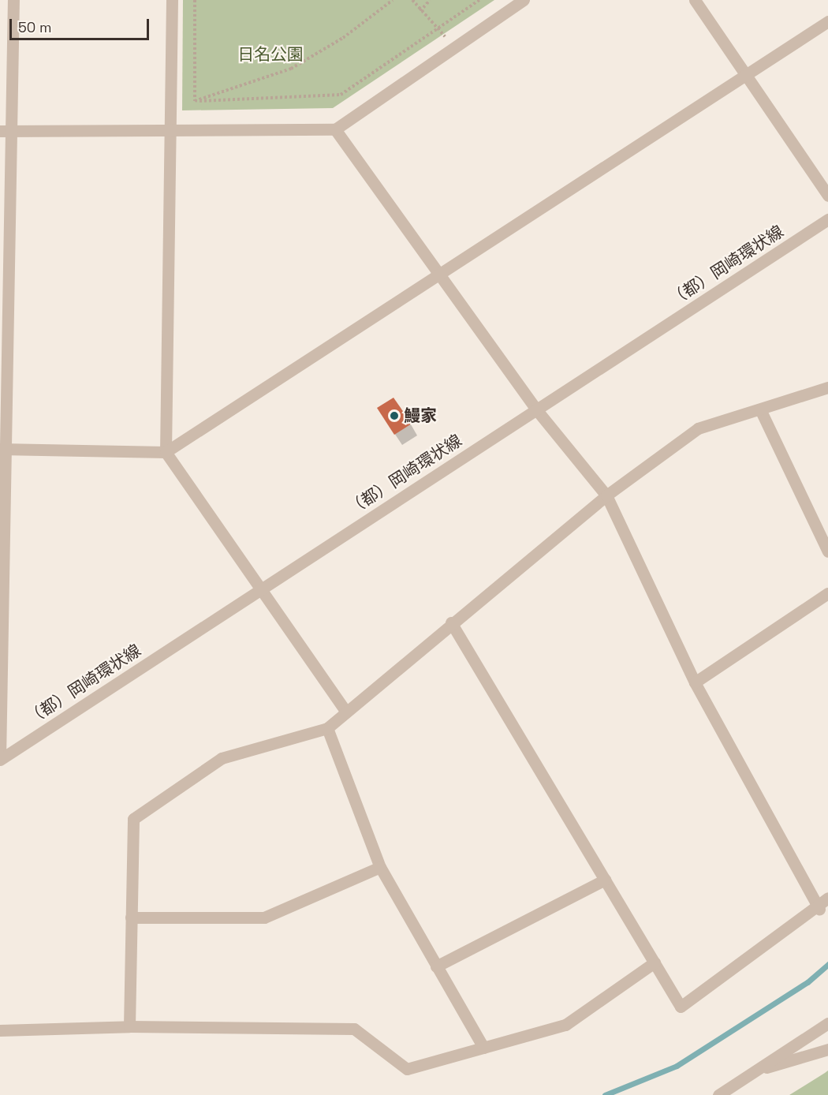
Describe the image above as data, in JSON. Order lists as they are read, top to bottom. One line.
{"streets":{"street":["（都）岡崎環状線"]},"parks":["日名公園"],"places":["鰻家"],"scale_bar":"50 m"}
